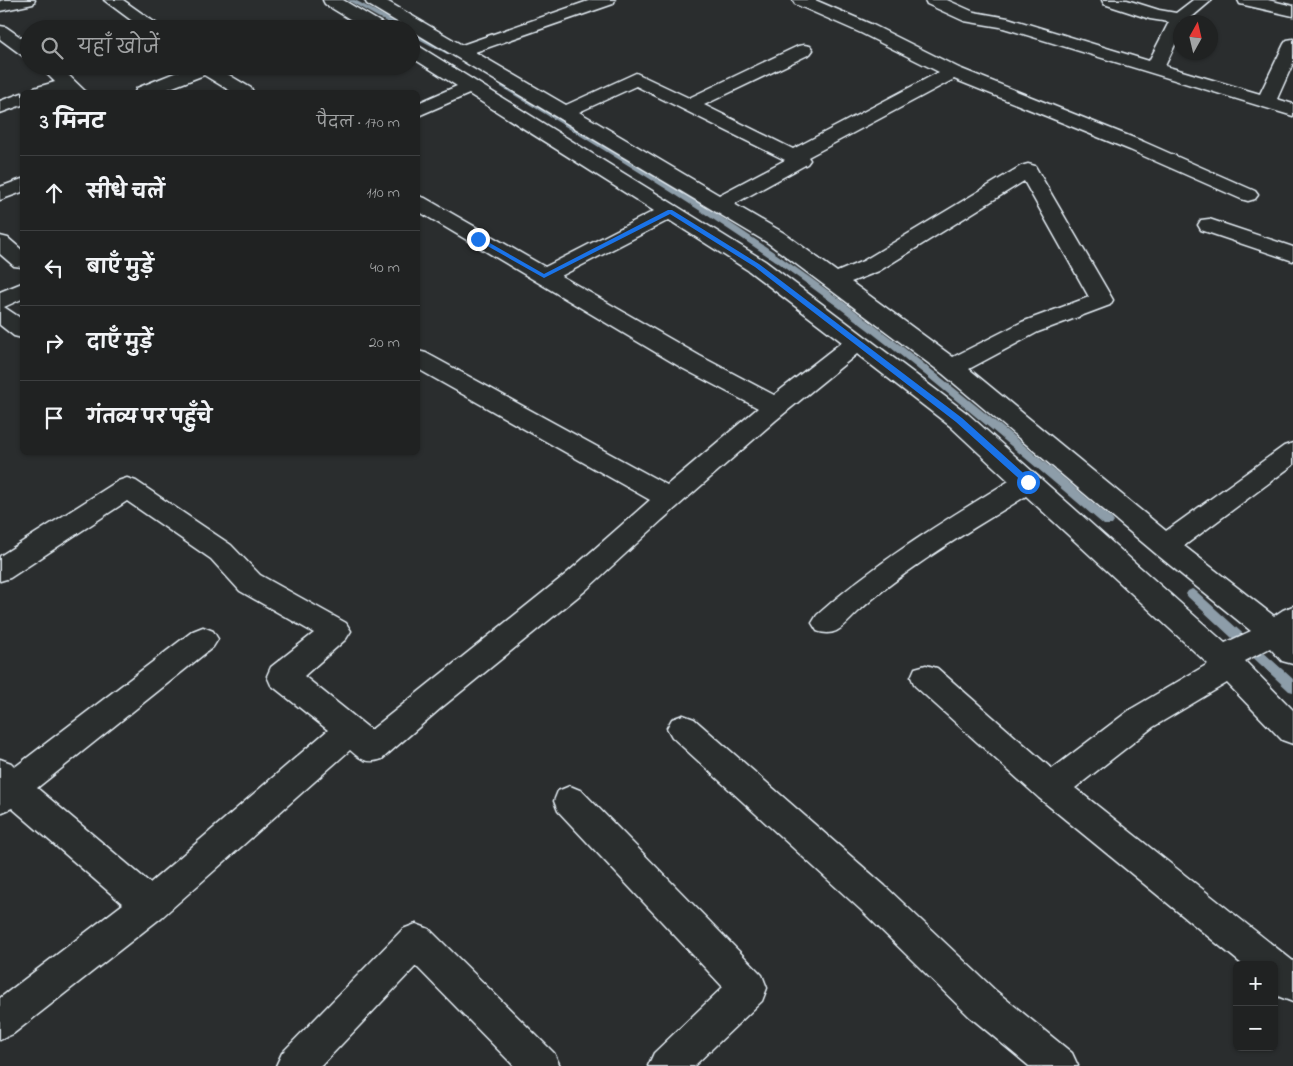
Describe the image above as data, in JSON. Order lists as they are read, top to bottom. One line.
{"north":"top","page":{"search":"यहाँ खोजें","heading":["3 मिनट","पैदल · 170 m"],"list":[["सीधे चलें","110 m"],["बाएँ मुड़ें","40 m"],["दाएँ मुड़ें","20 m"],"गंतव्य पर पहुँचे"],"map_buttons":["+","−"]}}
